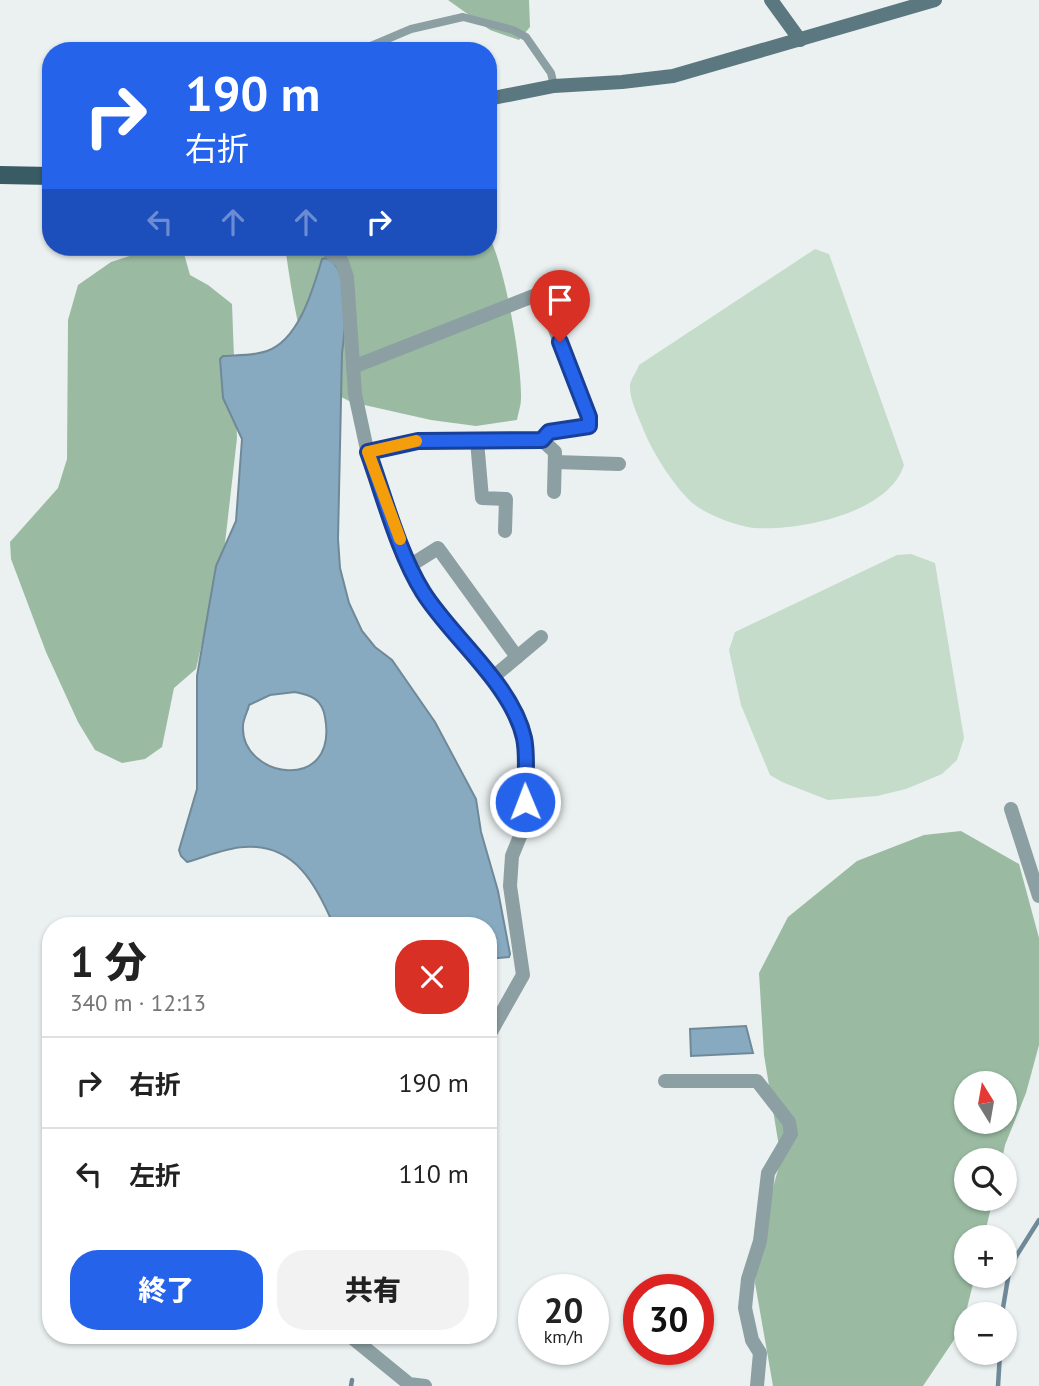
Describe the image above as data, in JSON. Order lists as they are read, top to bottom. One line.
{"north":"top","page":{"turn":["190 m","右折"],"heading":["1 分","340 m · 12:13"],"list":[{"name":"右折","value":"190 m"},{"name":"左折","value":"110 m"}],"map_buttons":["+","−"],"buttons":["終了","共有"],"speed":"20 km/h","limit":"30"}}
